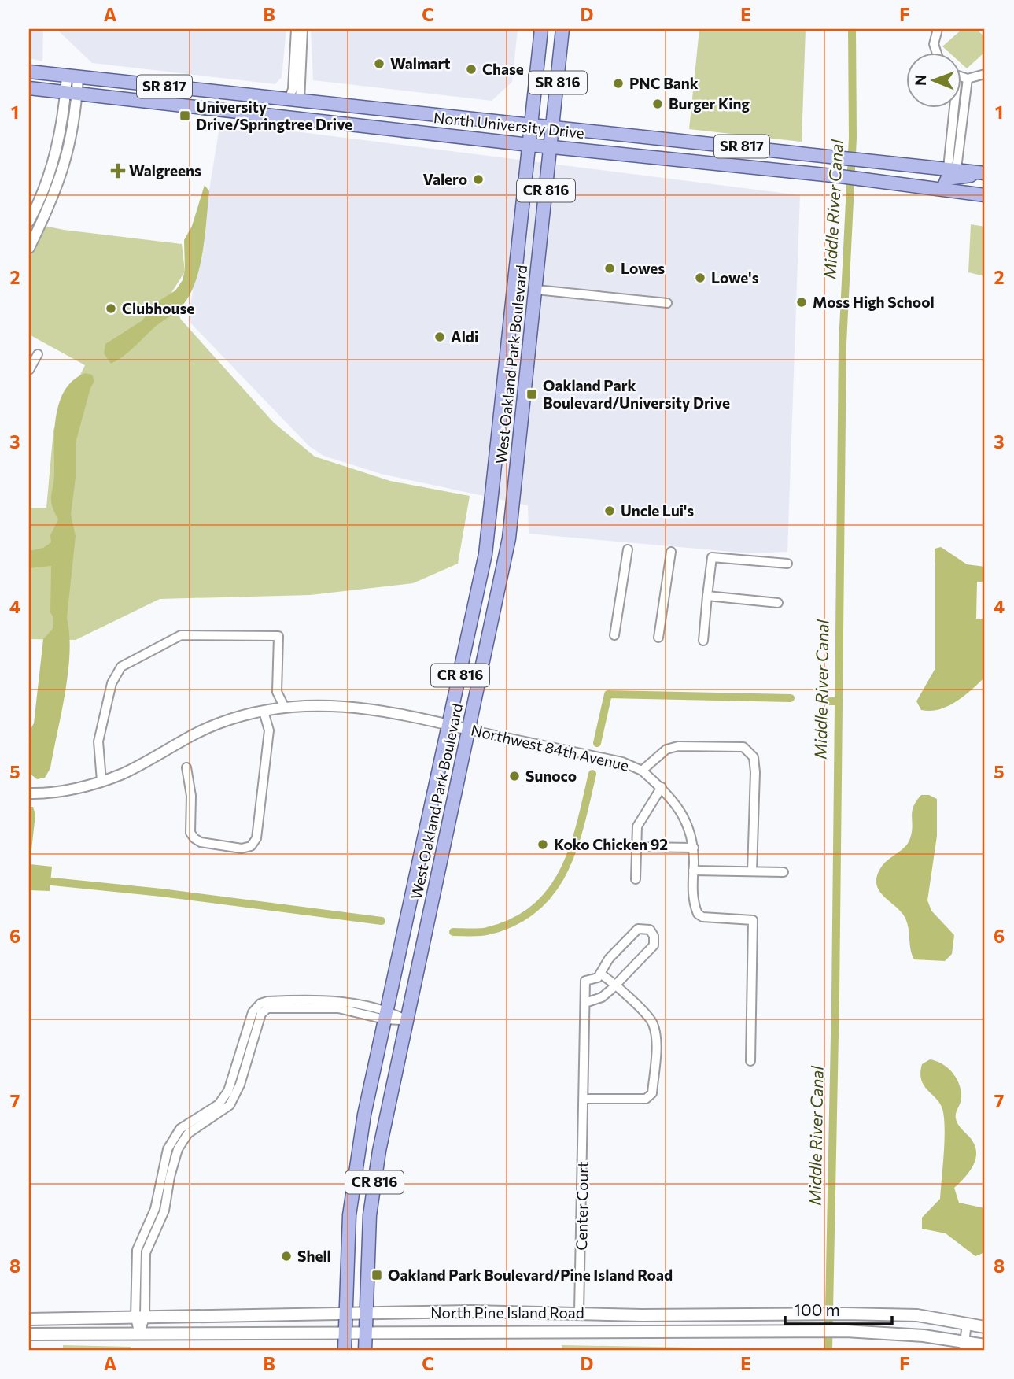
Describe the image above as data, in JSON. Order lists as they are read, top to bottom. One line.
{"streets":{"main road":["SR 816","SR 817","North University Drive","CR 816","West Oakland Park Boulevard","North Pine Island Road"],"street":["Northwest 84th Avenue","Center Court"]},"crossings":[["North University Drive","West Oakland Park Boulevard"],["West Oakland Park Boulevard","Northwest 84th Avenue"],["West Oakland Park Boulevard","North Pine Island Road"],["Center Court","North Pine Island Road"]],"water":["Middle River Canal"],"places":{"other":["Walmart","Chase","PNC Bank","Burger King","Valero","Lowes","Lowe's","Moss High School","Clubhouse","Aldi","Uncle Lui's","Sunoco","Koko Chicken 92","Shell"],"transit":["University Drive/Springtree Drive","Oakland Park Boulevard/University Drive","Oakland Park Boulevard/Pine Island Road"],"health":["Walgreens"]},"scale_bar":"100 m","north":"left","grid":{"columns":["A","B","C","D","E","F"],"rows":["1","2","3","4","5","6","7","8"]}}
